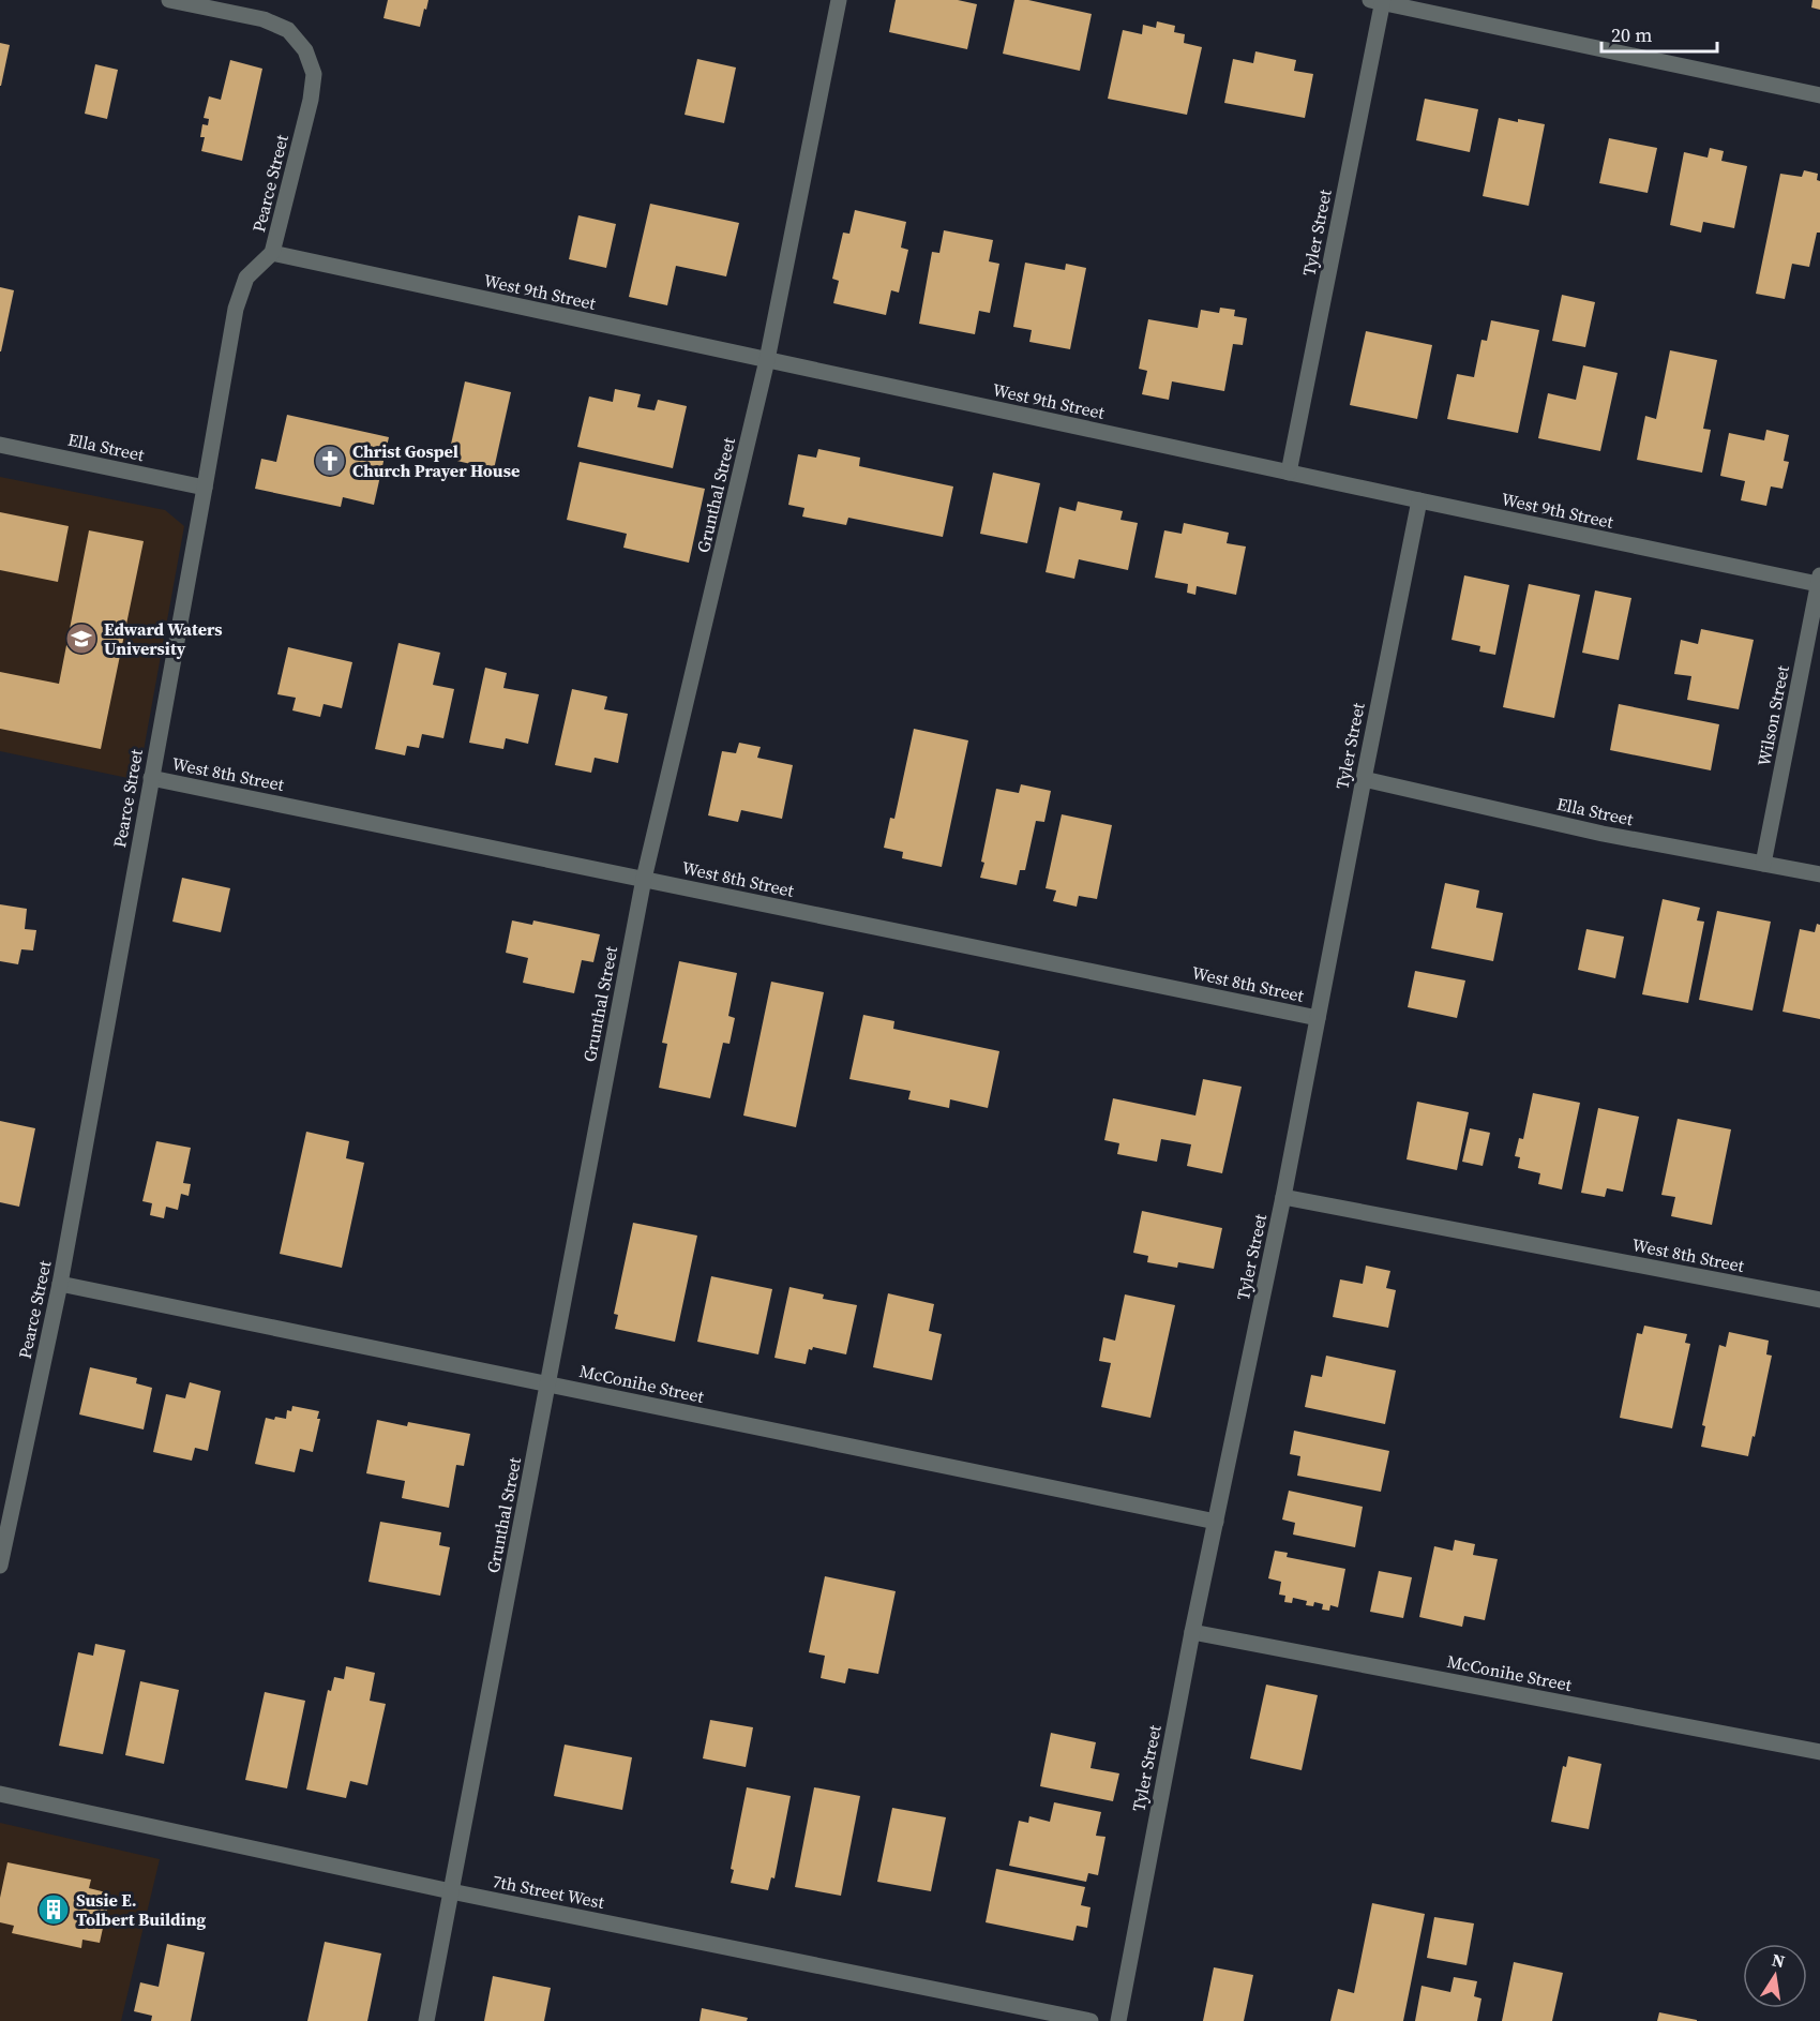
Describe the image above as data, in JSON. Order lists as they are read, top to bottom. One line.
{"streets":{"street":["Pearce Street","Tyler Street","West 9th Street","Ella Street","Grunthal Street","Wilson Street","West 8th Street","McConihe Street","7th Street West"]},"crossings":[["Pearce Street","West 9th Street"],["Pearce Street","Ella Street"],["Pearce Street","West 8th Street"],["Pearce Street","McConihe Street"],["Tyler Street","West 9th Street"],["Tyler Street","Ella Street"],["Tyler Street","West 8th Street"],["Tyler Street","McConihe Street"],["West 9th Street","Grunthal Street"],["West 9th Street","Wilson Street"],["Ella Street","Wilson Street"],["Grunthal Street","West 8th Street"],["Grunthal Street","McConihe Street"],["Grunthal Street","7th Street West"]],"places":{"church":["Christ Gospel Church Prayer House"],"school or university":["Edward Waters University"],"building":["Susie E. Tolbert Building"]},"scale_bar":"20 m","north":"top"}
